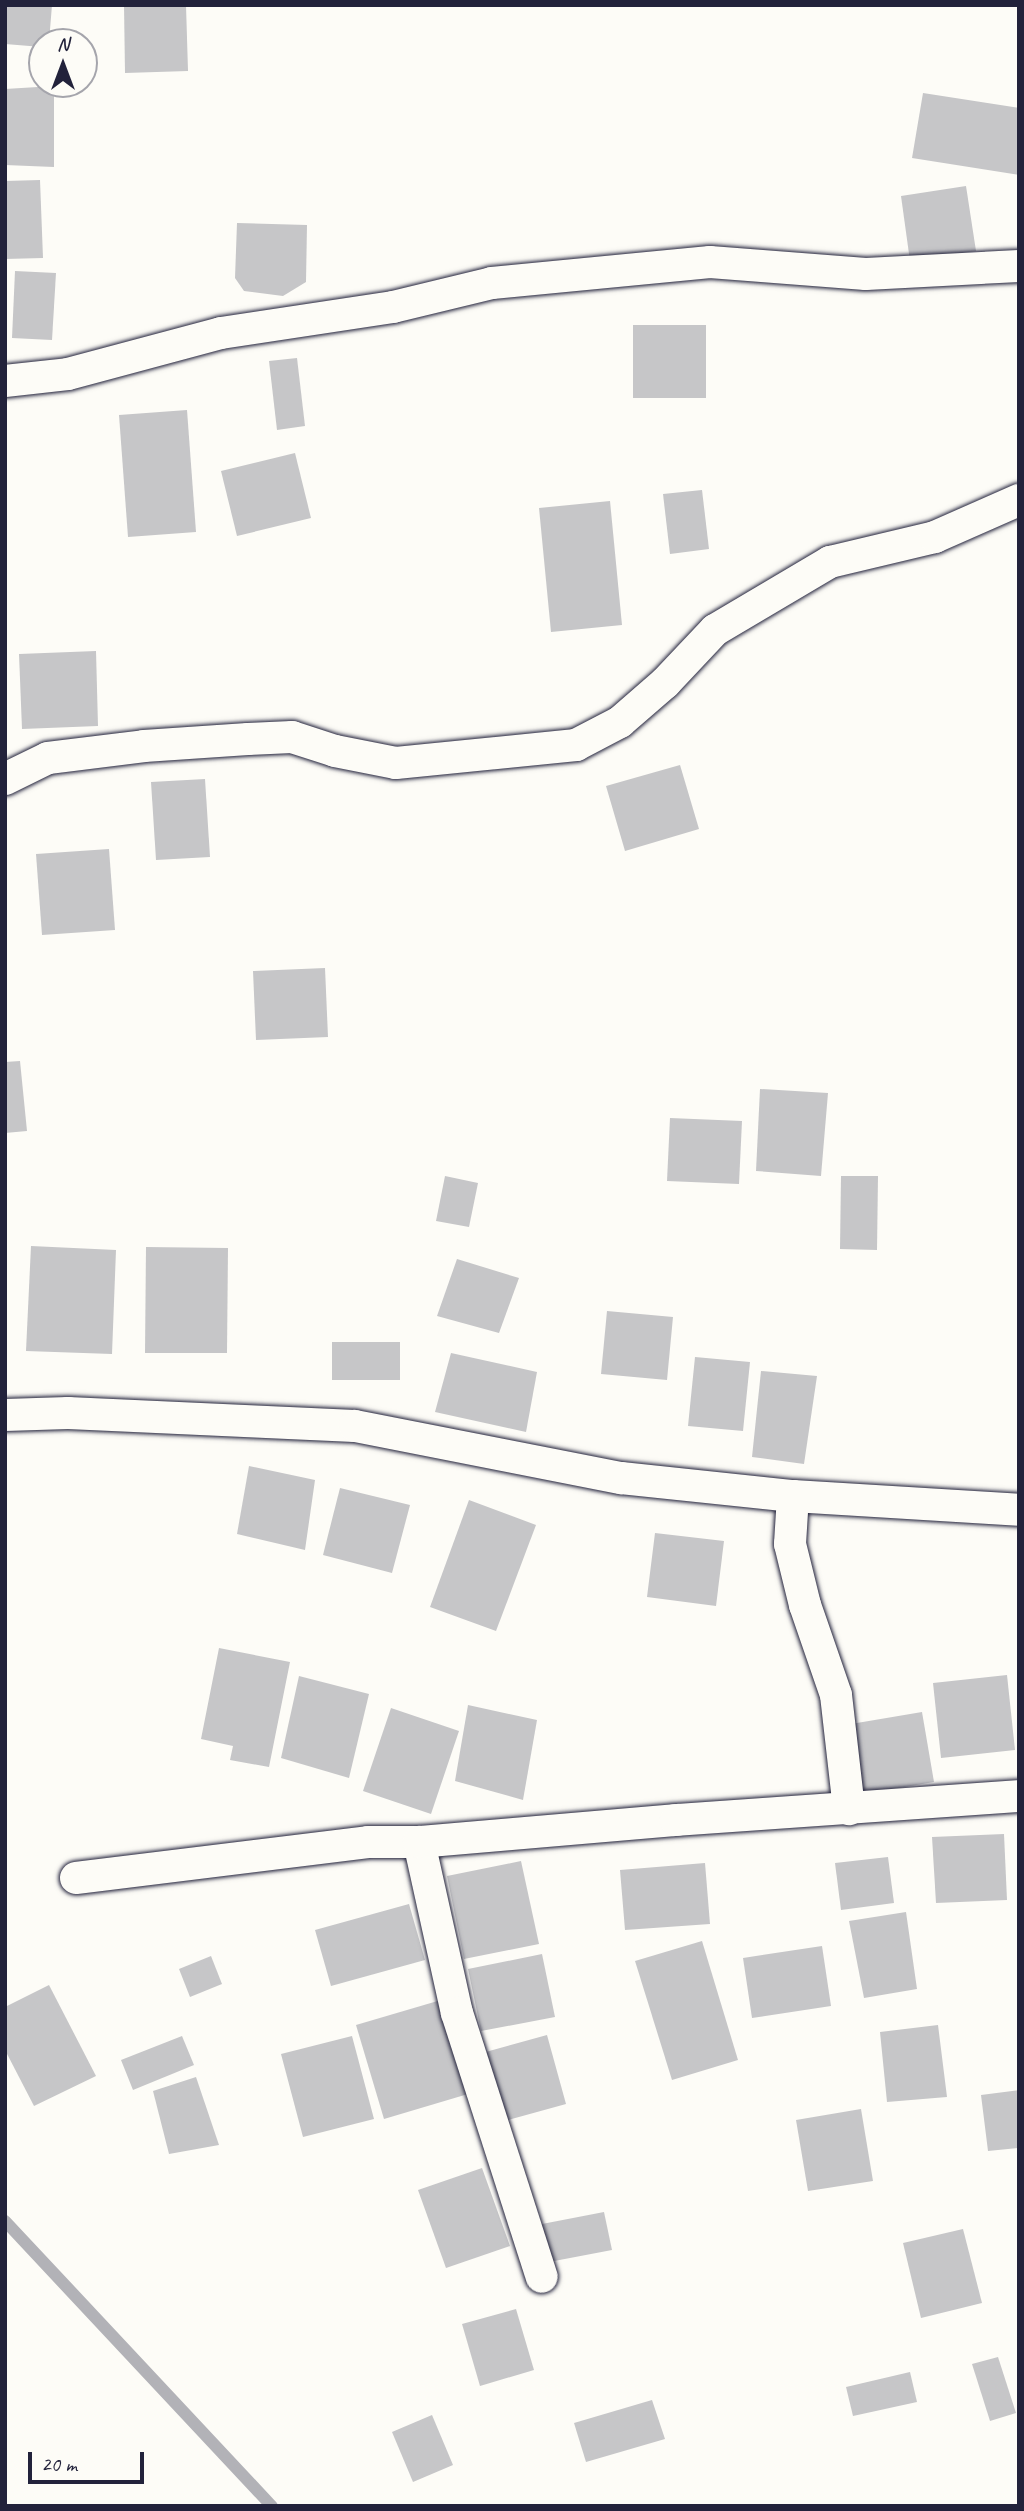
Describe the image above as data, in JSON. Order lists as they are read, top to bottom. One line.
{"scale_bar":"20 m","north":"top"}
